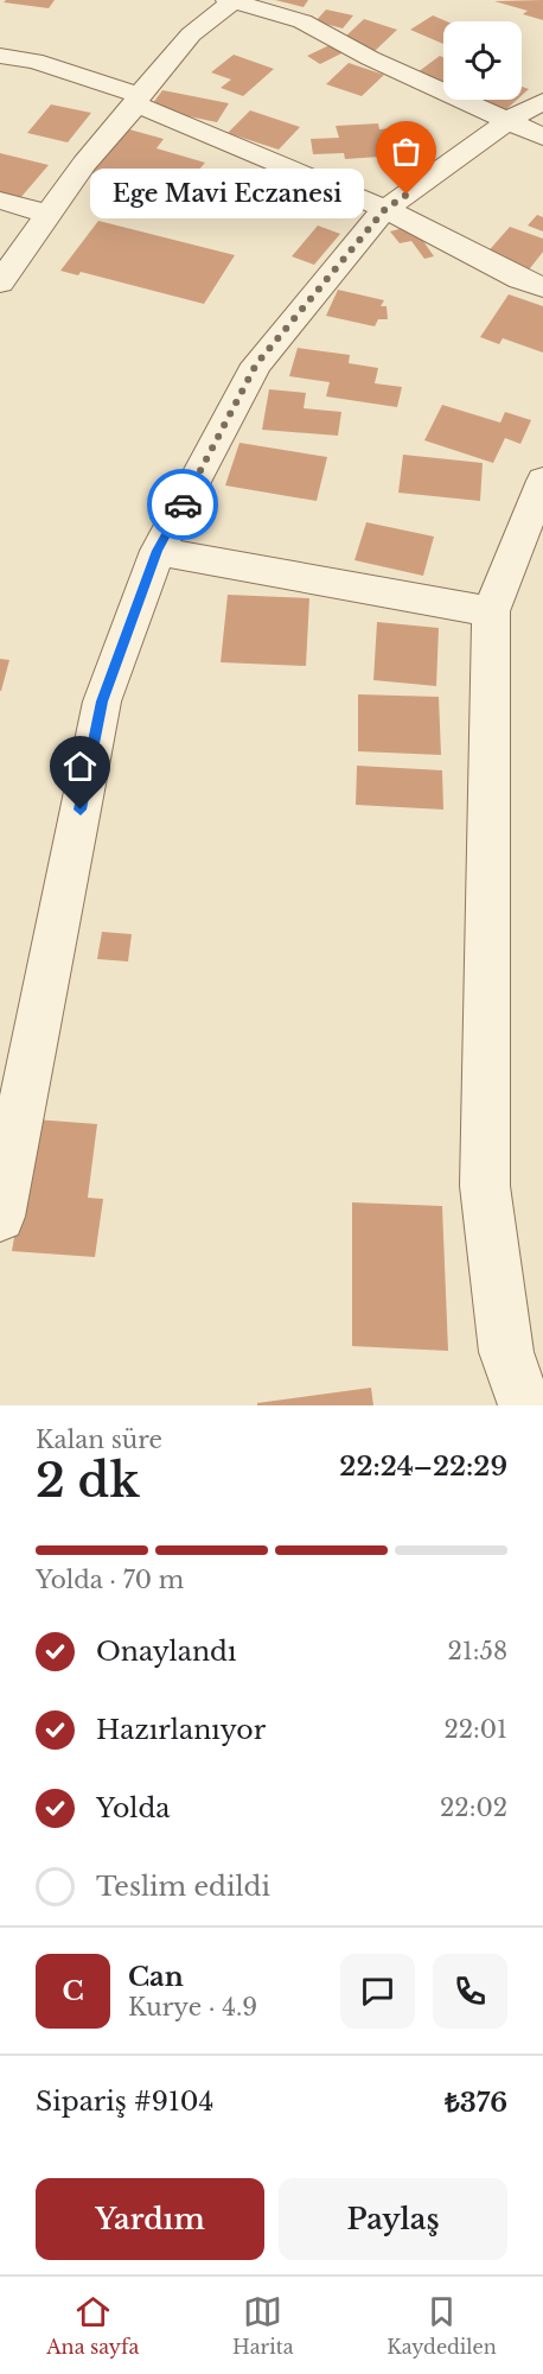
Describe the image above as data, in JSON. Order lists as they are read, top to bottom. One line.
{"places":["Ege Mavi Eczanesi"],"page":{"bubble":"Ege Mavi Eczanesi","heading":["2 dk","Kalan süre","22:24–22:29"],"panel":["Can","Kurye · 4.9","Sipariş #9104","₺376"],"bar":"Yolda · 70 m","list":[["Onaylandı","21:58"],["Hazırlanıyor","22:01"],["Yolda","22:02"],"Teslim edildi"],"round":"C","buttons":["Yardım","Paylaş"],"tabs":["Ana sayfa","Harita","Kaydedilen"]}}
